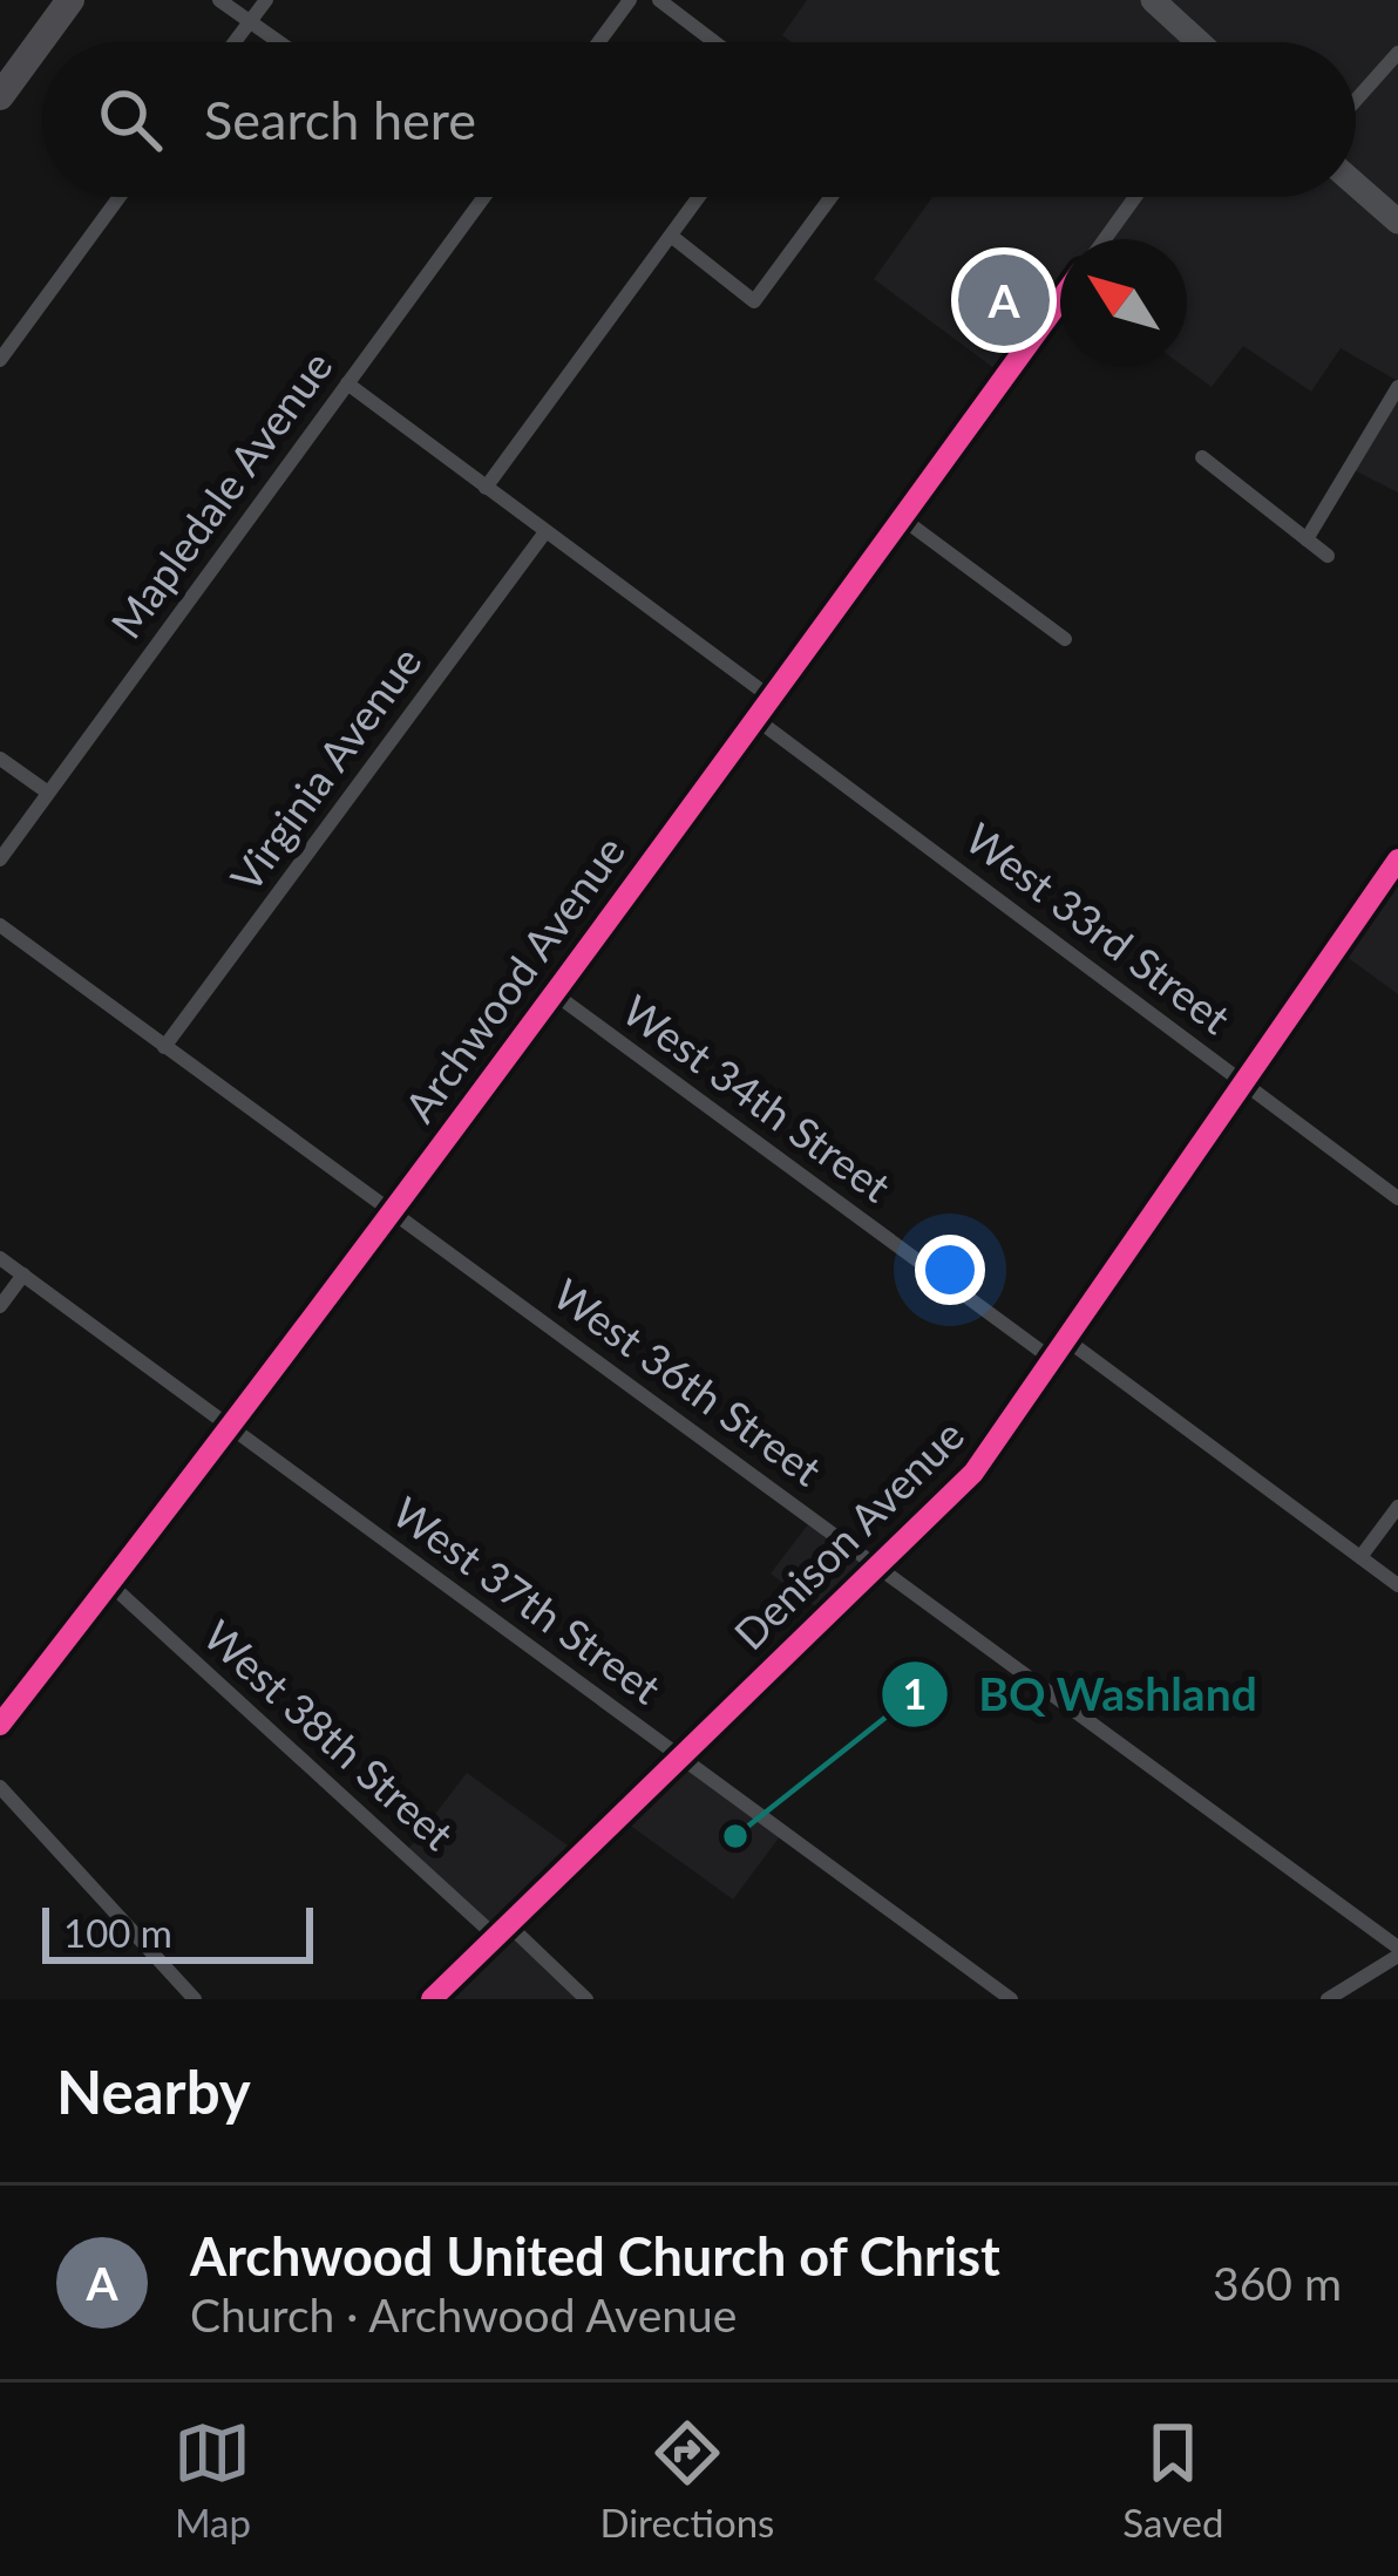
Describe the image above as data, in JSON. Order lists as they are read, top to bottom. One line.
{"streets":{"main road":["Denison Avenue"],"street":["Mapledale Avenue","Virginia Avenue","West 33rd Street","Archwood Avenue","West 34th Street","West 36th Street","West 37th Street","West 38th Street"]},"crossings":[["Virginia Avenue","West 36th Street"],["West 33rd Street","Archwood Avenue"],["West 33rd Street","Denison Avenue"],["Archwood Avenue","West 34th Street"],["Archwood Avenue","West 36th Street"],["Archwood Avenue","West 37th Street"],["Archwood Avenue","West 38th Street"],["West 34th Street","Denison Avenue"],["West 36th Street","Denison Avenue"],["Denison Avenue","West 37th Street"],["Denison Avenue","West 38th Street"]],"places":["BQ Washland"],"scale_bar":"100 m","north":"top left","page":{"search":"Search here","pins":"A","scale":"100 m","heading":"Nearby","list":[{"mark":"A","name":"Archwood United Church of Christ","note":"Church · Archwood Avenue","value":"360 m"}],"nav":["Map","Directions","Saved"]}}
